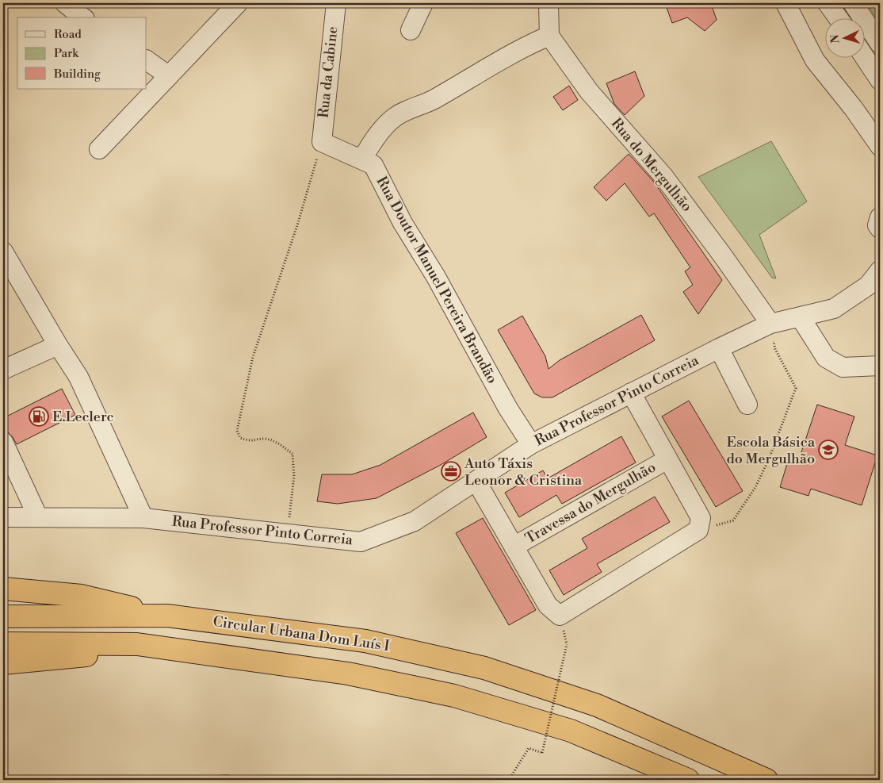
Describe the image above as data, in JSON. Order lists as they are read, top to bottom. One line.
{"streets":{"highway":["Circular Urbana Dom Luís I"],"street":["Rua da Cabine","Rua do Mergulhão","Rua Doutor Manuel Pereira Brandão","Rua Professor Pinto Correia","Travessa do Mergulhão"]},"crossings":[["Rua da Cabine","Rua Doutor Manuel Pereira Brandão"],["Rua do Mergulhão","Rua Professor Pinto Correia"],["Rua Doutor Manuel Pereira Brandão","Rua Professor Pinto Correia"]],"places":{"fuel station":["E.Leclerc"],"school or university":["Escola Básica do Mergulhão"],"office":["Auto Táxis Leonor & Cristina"]},"legend":["Road","Park","Building"],"north":"left"}
